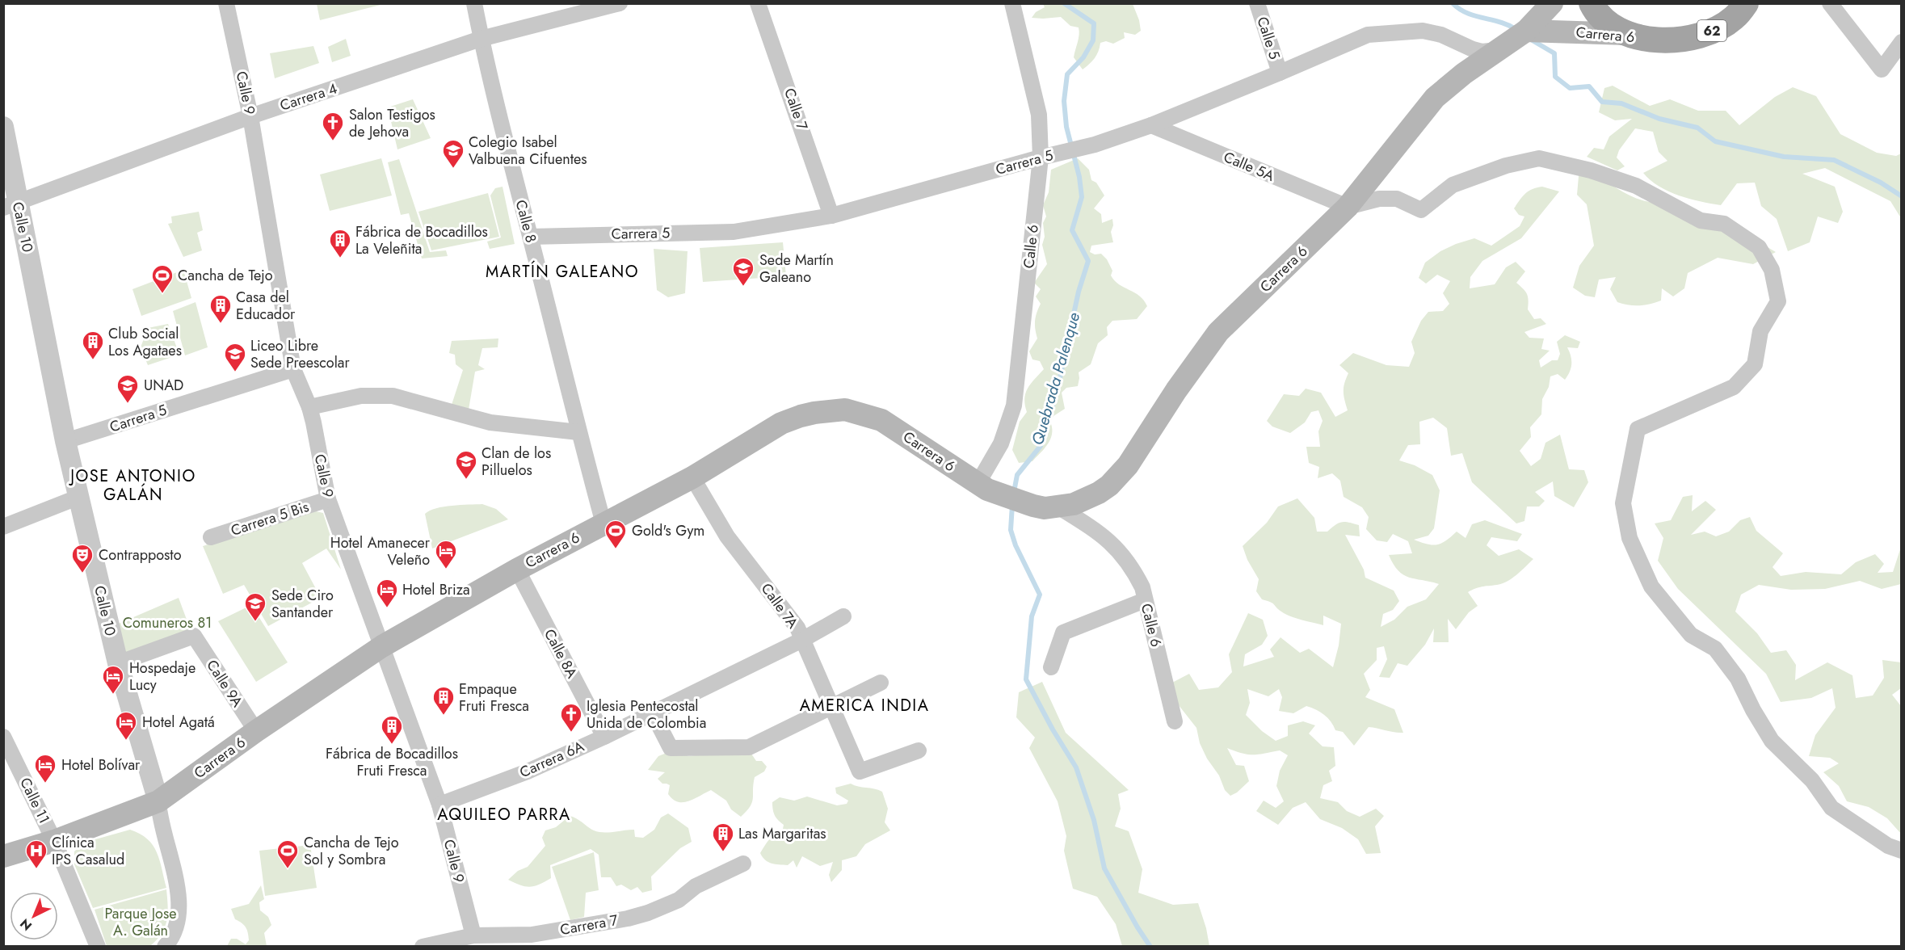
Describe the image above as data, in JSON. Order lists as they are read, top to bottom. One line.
{"streets":{"main road":["62","Carrera 6"],"street":["Calle 5","Calle 9","Carrera 4","Calle 7","Carrera 5","Calle 5A","Calle 8","Calle 10","Calle 6","Carrera 5 Bis","Calle 7A","Calle 8A","Calle 9A","Carrera 6A","Calle 11","Carrera 7"]},"crossings":[["62","Carrera 6"],["Carrera 6","Calle 9"],["Carrera 6","Carrera 5"],["Carrera 6","Calle 5A"],["Carrera 6","Calle 8"],["Carrera 6","Calle 10"],["Carrera 6","Calle 6"],["Carrera 6","Calle 7A"],["Carrera 6","Calle 8A"],["Carrera 6","Calle 9A"],["Carrera 6","Calle 11"],["Calle 5","Carrera 5"],["Calle 9","Carrera 4"],["Calle 9","Carrera 5"],["Calle 9","Carrera 5 Bis"],["Calle 9","Carrera 6A"],["Calle 9","Carrera 7"],["Carrera 4","Calle 8"],["Carrera 4","Calle 10"],["Calle 7","Carrera 5"],["Carrera 5","Calle 5A"],["Carrera 5","Calle 8"],["Carrera 5","Calle 10"],["Carrera 5","Calle 6"],["Calle 10","Calle 9A"],["Calle 7A","Carrera 6A"],["Calle 8A","Carrera 6A"]],"districts":["MARTÍN GALEANO","JOSE ANTONIO GALÁN","AMERICA INDIA","AQUILEO PARRA"],"water":["Quebrada Palenque"],"parks":["Comuneros 81","Parque Jose A. Galán"],"places":{"church":["Salon Testigos de Jehova","Iglesia Pentecostal Unida de Colombia"],"school or university":["Colegio Isabel Valbuena Cifuentes","Sede Martín Galeano","Liceo Libre Sede Preescolar","UNAD","Clan de los Pilluelos","Sede Ciro Santander"],"building":["Fábrica de Bocadillos La Veleñita","Casa del Educador","Club Social Los Agataes","Empaque Fruti Fresca","Fábrica de Bocadillos Fruti Fresca","Las Margaritas"],"sports":["Cancha de Tejo","Gold's Gym","Cancha de Tejo Sol y Sombra"],"hotel":["Hotel Amanecer Veleño","Hotel Briza","Hospedaje Lucy","Hotel Agatá","Hotel Bolívar"],"theatre":["Contrapposto"],"hospital":["Clínica IPS Casalud"]},"north":"bottom left"}
